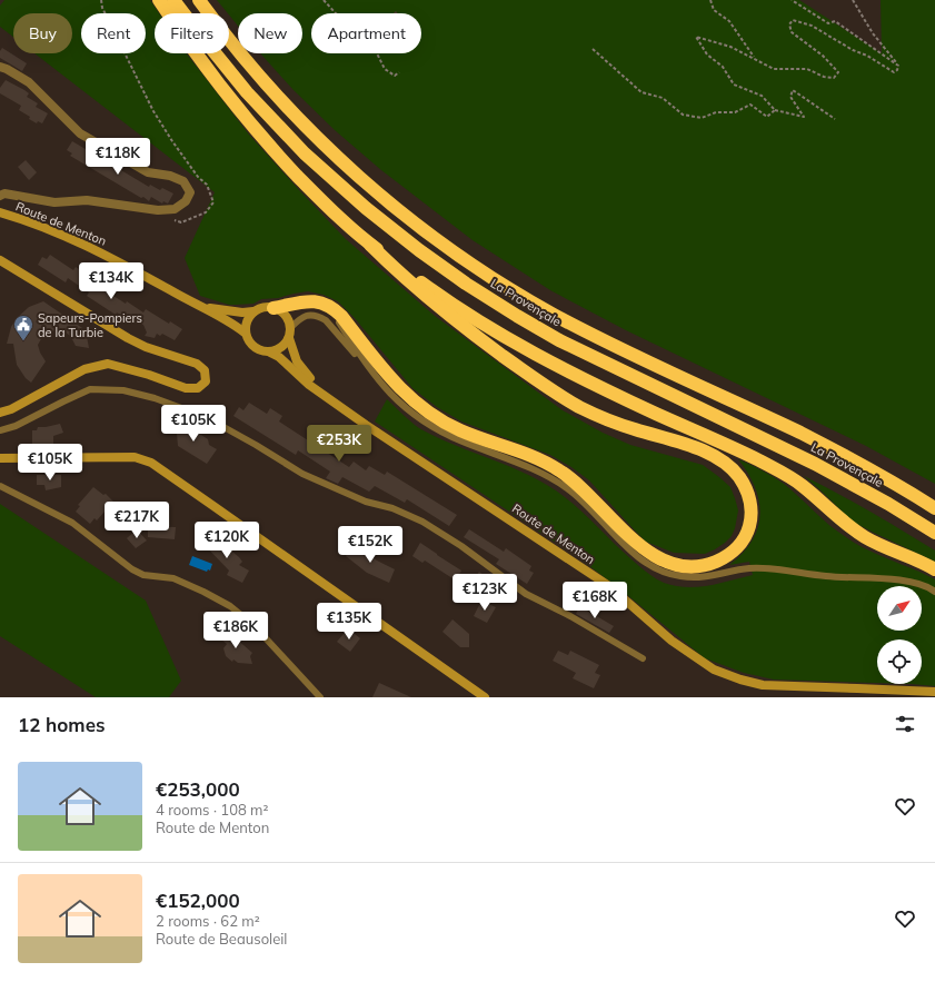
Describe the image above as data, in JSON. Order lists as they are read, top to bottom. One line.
{"streets":{"highway":["La Provençale"],"main road":["Route de Menton"]},"places":{"public building":["Sapeurs-Pompiers de la Turbie"]},"north":"top right","page":{"chip":["Buy","Rent","Filters","New","Apartment"],"price":["€118K","€134K","€105K","€253K","€105K","€217K","€120K","€152K","€123K","€168K","€135K","€186K"],"heading":"12 homes","list":[{"name":"€253,000","note":"4 rooms · 108 m² · Route de Menton"},{"name":"€152,000","note":"2 rooms · 62 m² · Route de Beausoleil"}]}}
